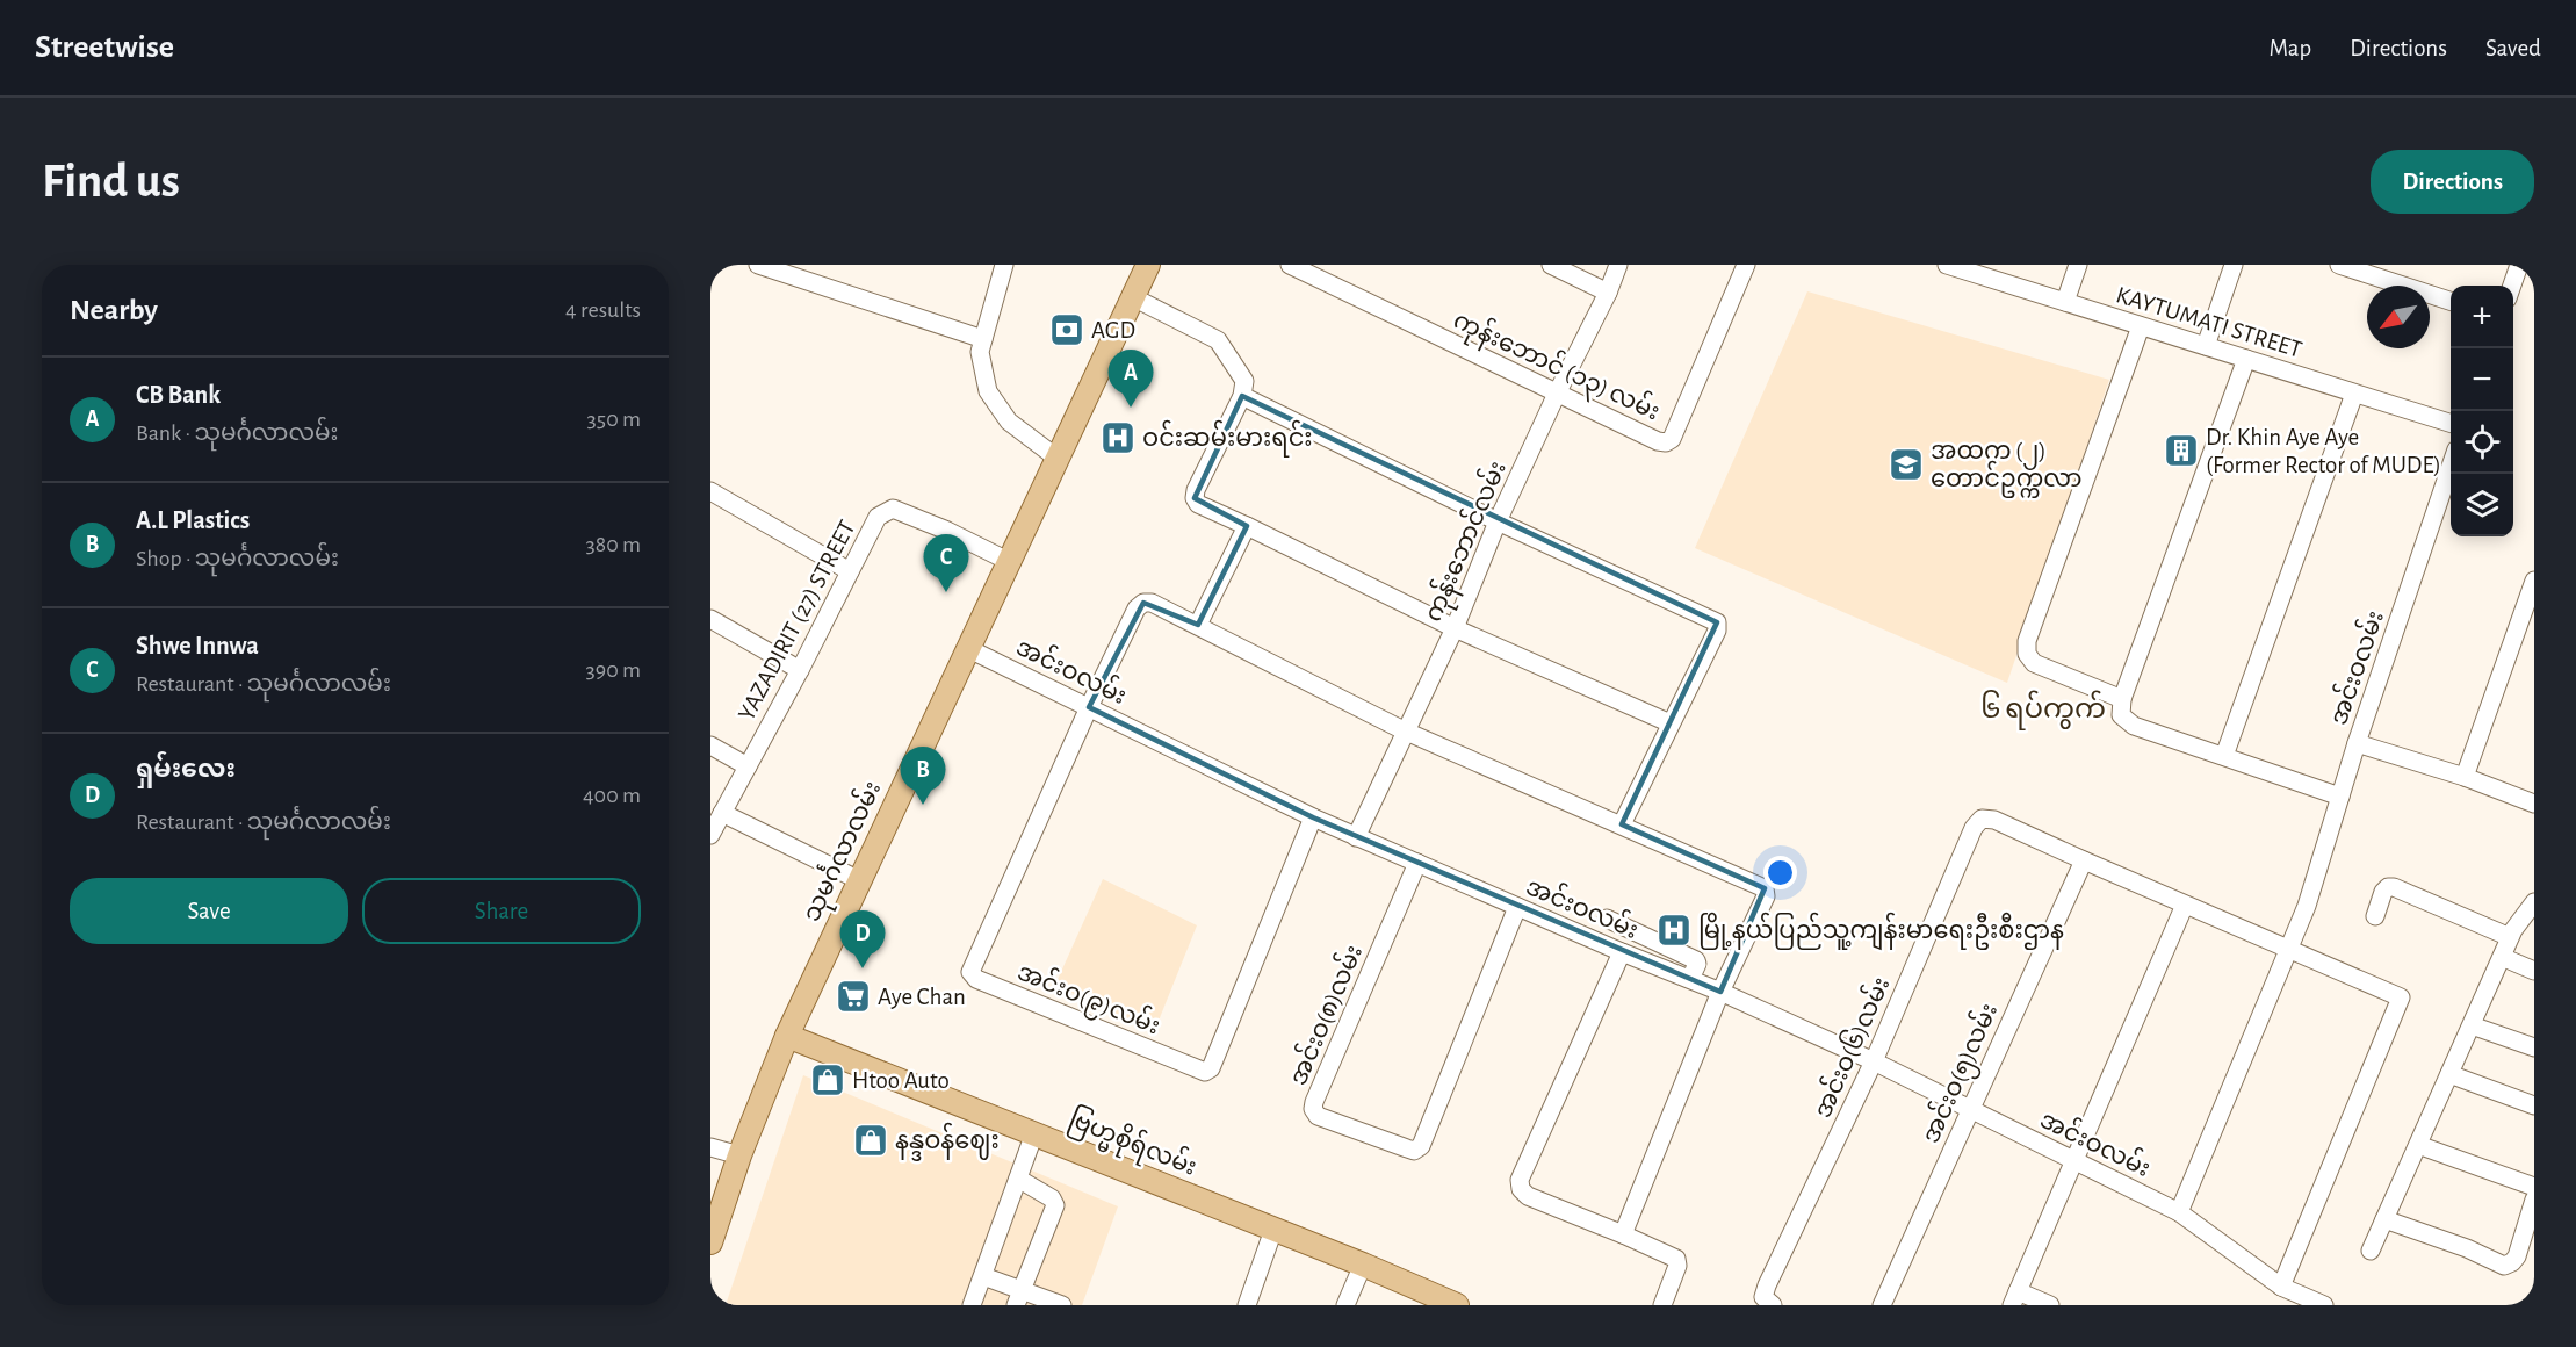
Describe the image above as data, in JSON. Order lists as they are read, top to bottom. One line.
{"streets":{"main road":["သုမင်္ဂလာလမ်း","ဗြဟ္မစိုရ်လမ်း"],"street":["KAYTUMATI STREET","ကုန်းဘောင် (၁၃) လမ်း","ကုန်းဘောင်လမ်း","YAZADIRIT (27) STREET","အင်းဝလမ်း","အင်းဝ(၉)လမ်း","အင်းဝ(၈)လမ်း","အင်းဝ(၆)လမ်း","အင်းဝ(၅)လမ်း"]},"crossings":[["ကုန်းဘောင် (၁၃) လမ်း","ကုန်းဘောင်လမ်း"],["ကုန်းဘောင်လမ်း","အင်းဝလမ်း"],["YAZADIRIT (27) STREET","သုမင်္ဂလာလမ်း"],["အင်းဝလမ်း","သုမင်္ဂလာလမ်း"],["အင်းဝလမ်း","အင်းဝ(၉)လမ်း"],["အင်းဝလမ်း","အင်းဝ(၈)လမ်း"],["အင်းဝလမ်း","အင်းဝ(၆)လမ်း"],["အင်းဝလမ်း","အင်းဝ(၅)လမ်း"],["သုမင်္ဂလာလမ်း","ဗြဟ္မစိုရ်လမ်း"],["အင်းဝ(၆)လမ်း","အင်းဝ(၅)လမ်း"]],"districts":["၆ ရပ်ကွက်"],"places":{"bank":["AGD"],"hospital":["ဝင်းဆမ်းမားရင်း","မြို့နယ်ပြည်သူ့ကျန်းမာရေးဦးစီးဌာန"],"building":["Dr. Khin Aye Aye (Former Rector of MUDE)"],"school or university":["အထက (၂) တောင်ဥက္ကလာ"],"supermarket":["Aye Chan"],"shop":["Htoo Auto","နန္ဒဝန်ဈေး"]},"north":"bottom left","page":{"header":"Streetwise","nav":["Map","Directions","Saved"],"buttons":["Directions",["Save","Share"]],"title":"Find us","heading":["Nearby","4 results"],"map_buttons":["+","−"],"pins":["A","C","B","D"],"list":[{"mark":"A","name":"CB Bank","note":"Bank · သုမင်္ဂလာလမ်း","value":"350 m"},{"mark":"B","name":"A.L Plastics","note":"Shop · သုမင်္ဂလာလမ်း","value":"380 m"},{"mark":"C","name":"Shwe Innwa","note":"Restaurant · သုမင်္ဂလာလမ်း","value":"390 m"},{"mark":"D","name":"ရှမ်းလေး","note":"Restaurant · သုမင်္ဂလာလမ်း","value":"400 m"}]}}
